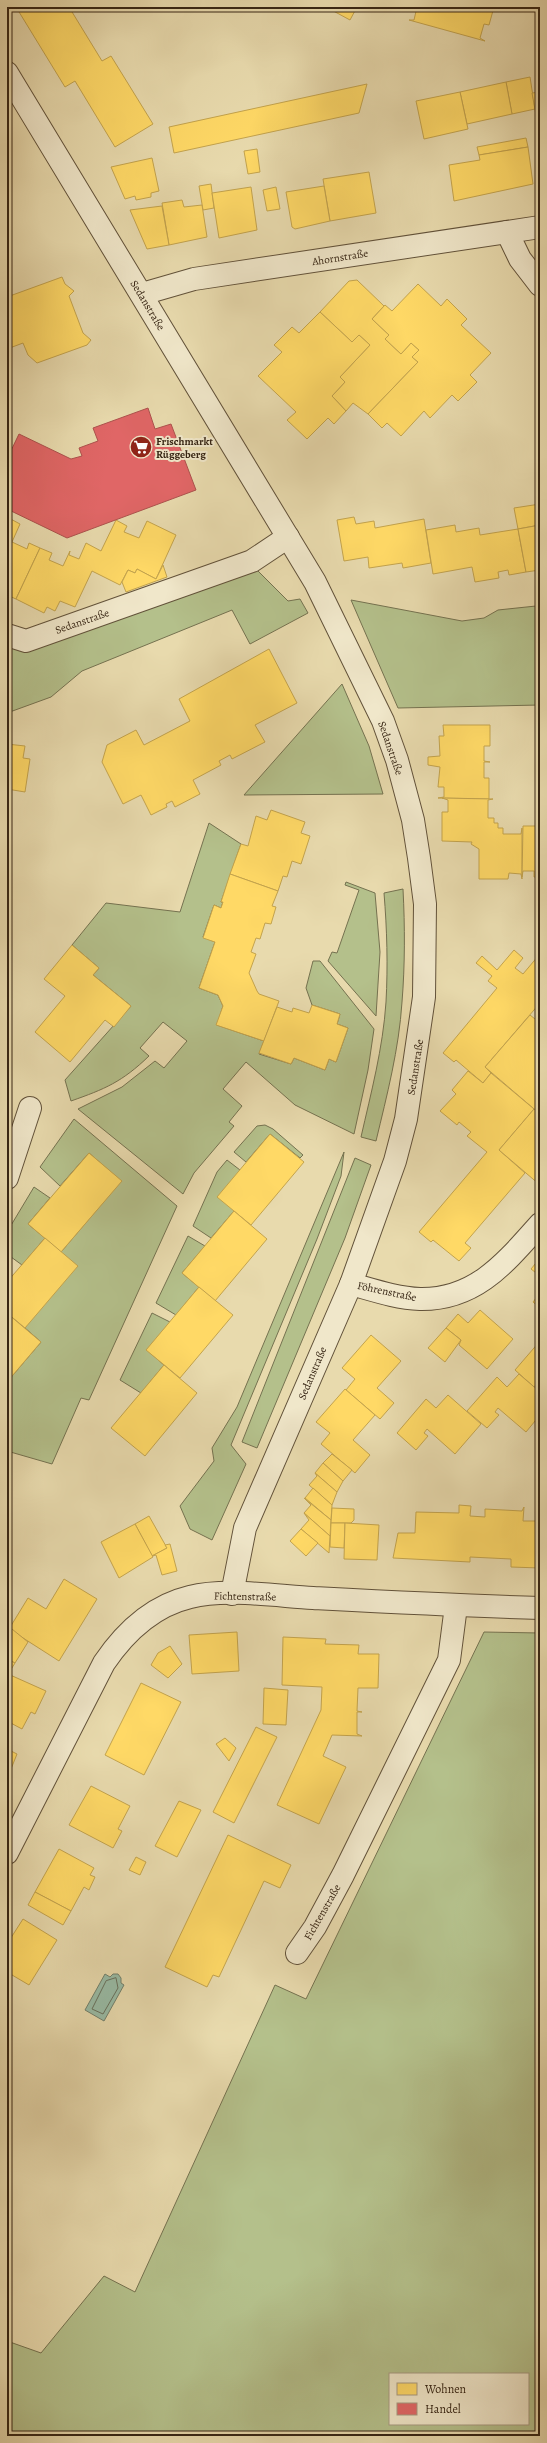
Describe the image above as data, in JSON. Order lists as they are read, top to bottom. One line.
{"streets":{"street":["Ahornstraße","Sedanstraße","Föhrenstraße","Fichtenstraße"]},"crossings":[["Ahornstraße","Sedanstraße"],["Sedanstraße","Föhrenstraße"],["Sedanstraße","Fichtenstraße"]],"places":{"supermarket":["Frischmarkt Rüggeberg"]},"legend":["Wohnen","Handel"]}
